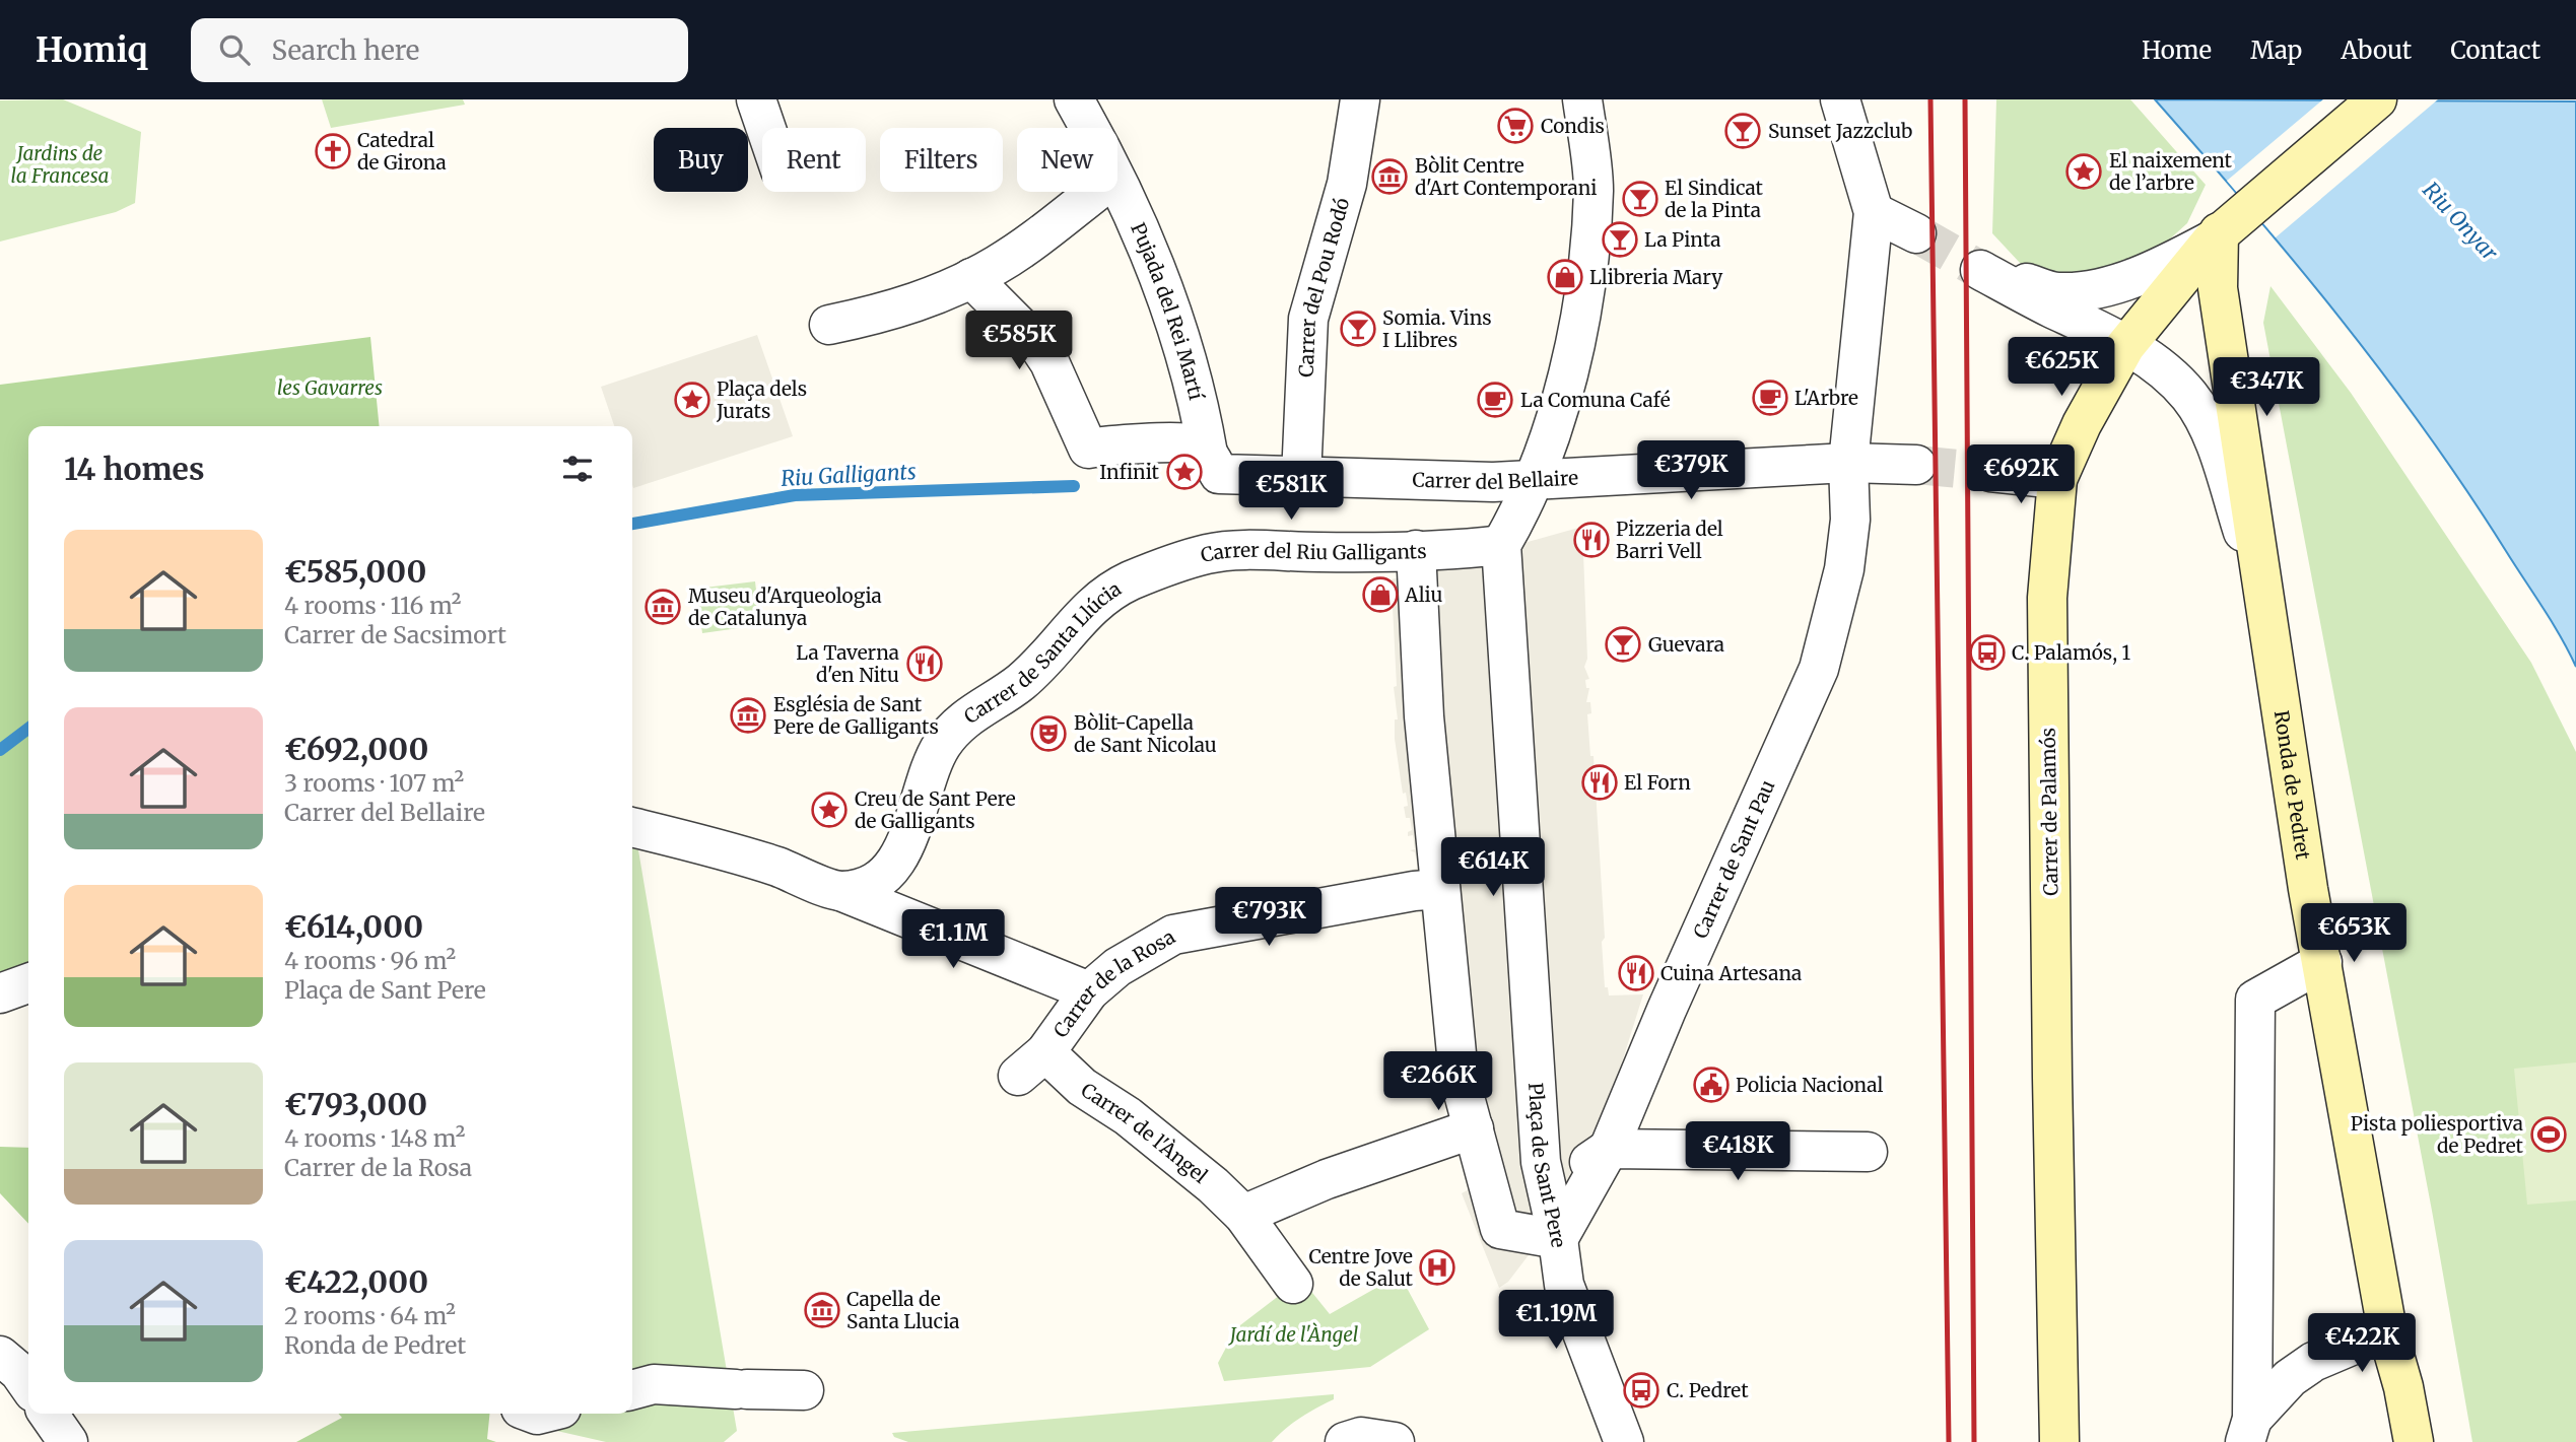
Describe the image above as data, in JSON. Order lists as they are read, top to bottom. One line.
{"streets":{"street":["Carrer del Pou Rodó","Pujada del Rei Martí","Carrer del Bellaire","Carrer del Riu Galligants","Carrer de Santa Llúcia","Ronda de Pedret","Carrer de Palamós","Carrer de Sant Pau","Carrer de la Rosa","Carrer de l'Àngel","Plaça de Sant Pere"]},"crossings":[["Carrer del Pou Rodó","Carrer del Bellaire"],["Pujada del Rei Martí","Carrer del Bellaire"],["Carrer del Bellaire","Carrer de Sant Pau"],["Carrer del Riu Galligants","Carrer de Santa Llúcia"],["Carrer del Riu Galligants","Plaça de Sant Pere"],["Ronda de Pedret","Carrer de Palamós"],["Carrer de Sant Pau","Plaça de Sant Pere"],["Carrer de la Rosa","Carrer de l'Àngel"],["Carrer de la Rosa","Plaça de Sant Pere"]],"water":["Riu Onyar","Riu Galligants"],"parks":["Jardins de la Francesa","les Gavarres","Jardí de l'Àngel"],"places":{"supermarket":["Condis"],"bar":["Sunset Jazzclub","El Sindicat de la Pinta","La Pinta","Somia. Vins I Llibres","Guevara"],"church":["Catedral de Girona"],"place":["El naixement de l’arbre","Plaça dels Jurats","Infinit","Creu de Sant Pere de Galligants"],"museum":["Bòlit Centre d'Art Contemporani","Museu d'Arqueologia de Catalunya","Església de Sant Pere de Galligants","Capella de Santa Llucia"],"shop":["Llibreria Mary","Aliu"],"cafe":["L'Arbre","La Comuna Café"],"restaurant":["Pizzeria del Barri Vell","La Taverna d'en Nitu","El Forn","Cuina Artesana"],"bus stop":["C. Palamós, 1","C. Pedret"],"theatre":["Bòlit-Capella de Sant Nicolau"],"public building":["Policia Nacional"],"sports":["Pista poliesportiva de Pedret"],"hospital":["Centre Jove de Salut"]},"page":{"header":"Homiq","search":"Search here","nav":["Home","Map","About","Contact"],"chip":["Buy","Rent","Filters","New"],"price":["€585K","€625K","€347K","€379K","€692K","€581K","€614K","€793K","€653K","€1.1M","€266K","€418K","€1.19M","€422K"],"heading":"14 homes","list":[{"name":"€585,000","note":"4 rooms · 116 m² · Carrer de Sacsimort"},{"name":"€692,000","note":"3 rooms · 107 m² · Carrer del Bellaire"},{"name":"€614,000","note":"4 rooms · 96 m² · Plaça de Sant Pere"},{"name":"€793,000","note":"4 rooms · 148 m² · Carrer de la Rosa"},{"name":"€422,000","note":"2 rooms · 64 m² · Ronda de Pedret"}]}}
